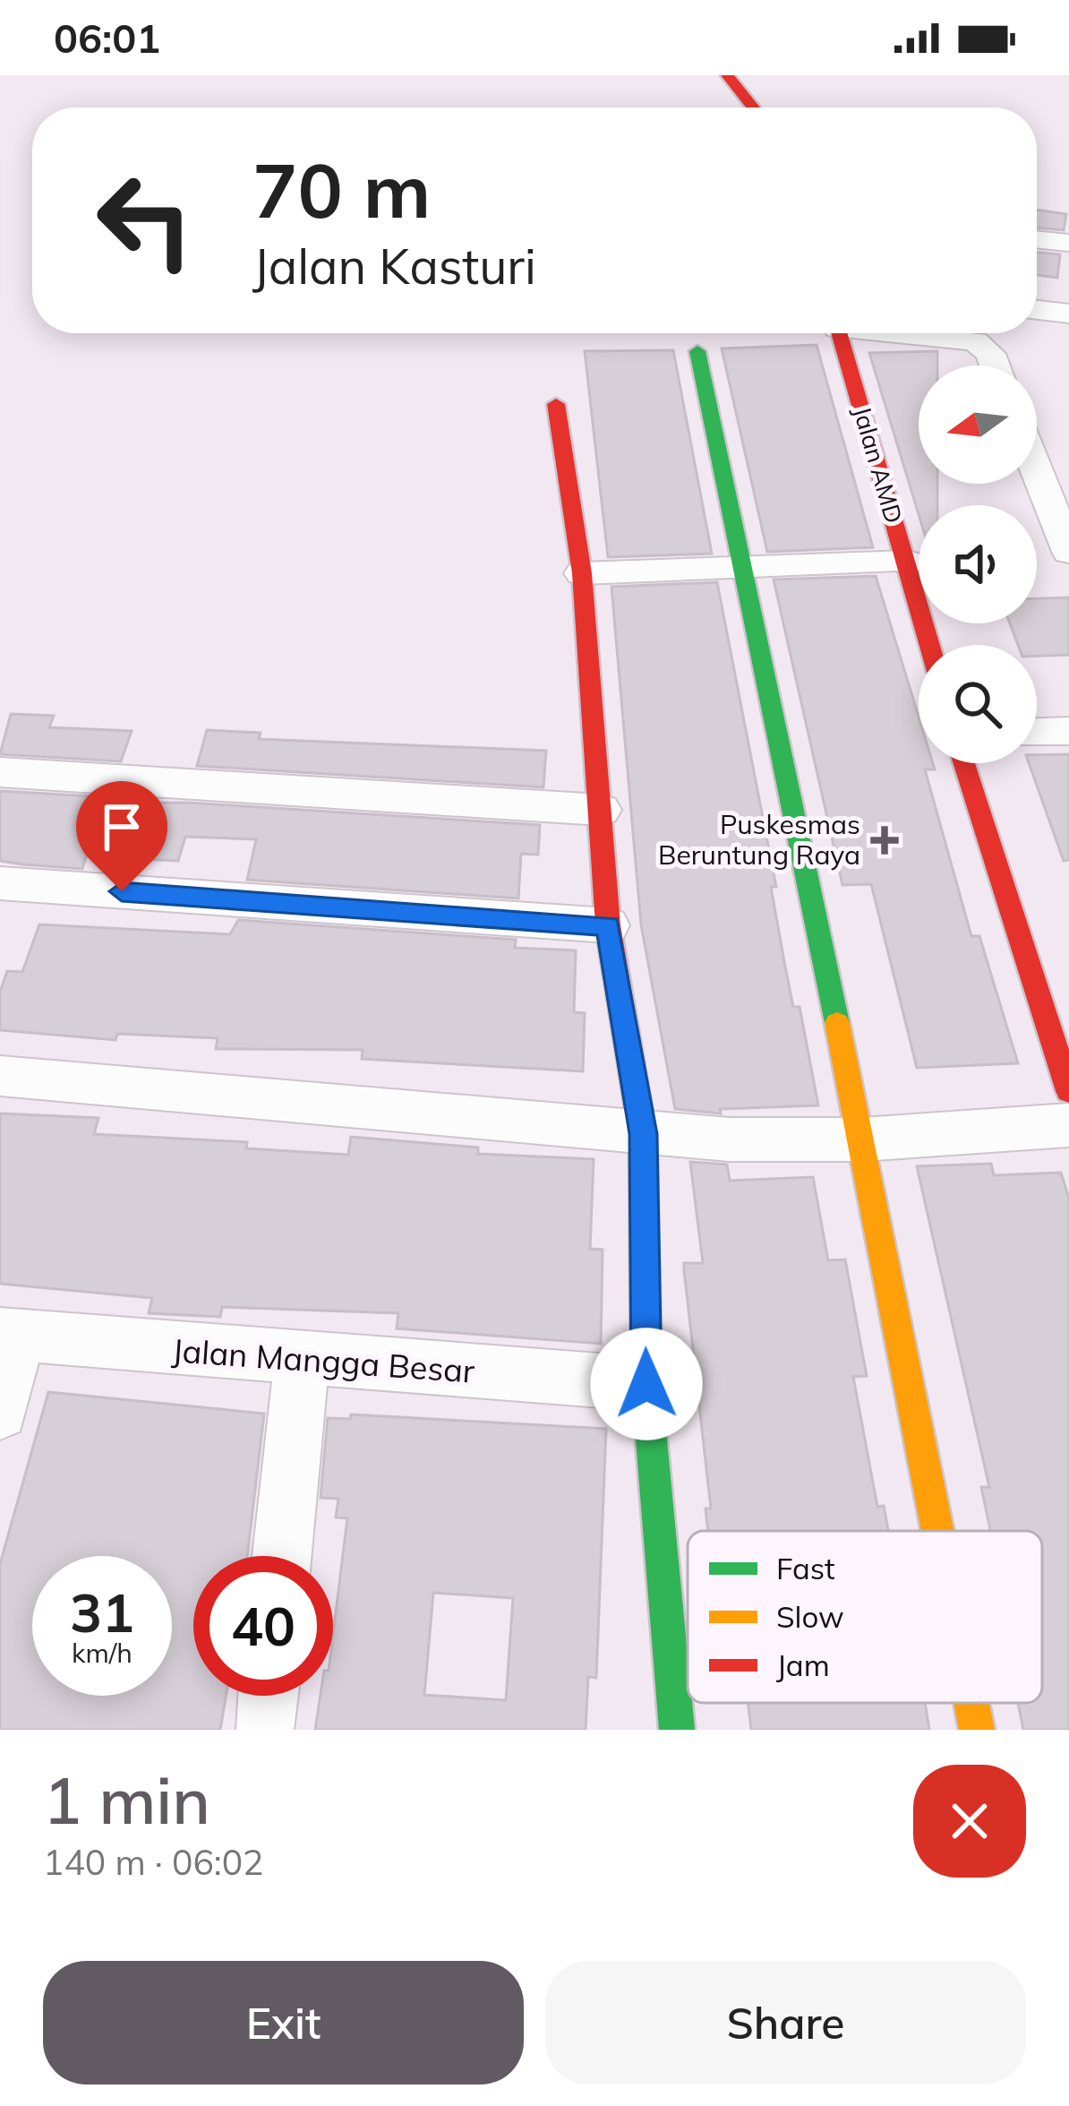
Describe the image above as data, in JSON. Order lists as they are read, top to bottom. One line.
{"streets":{"street":["Jalan AMD","Jalan Mangga Besar"]},"places":{"health":["Puskesmas Beruntung Raya"]},"legend":["Fast","Slow","Jam"],"north":"left","page":{"status":"06:01","turn":["70 m","Jalan Kasturi"],"speed":"31 km/h","limit":"40","heading":["1 min","140 m · 06:02"],"buttons":["Exit","Share"]}}
